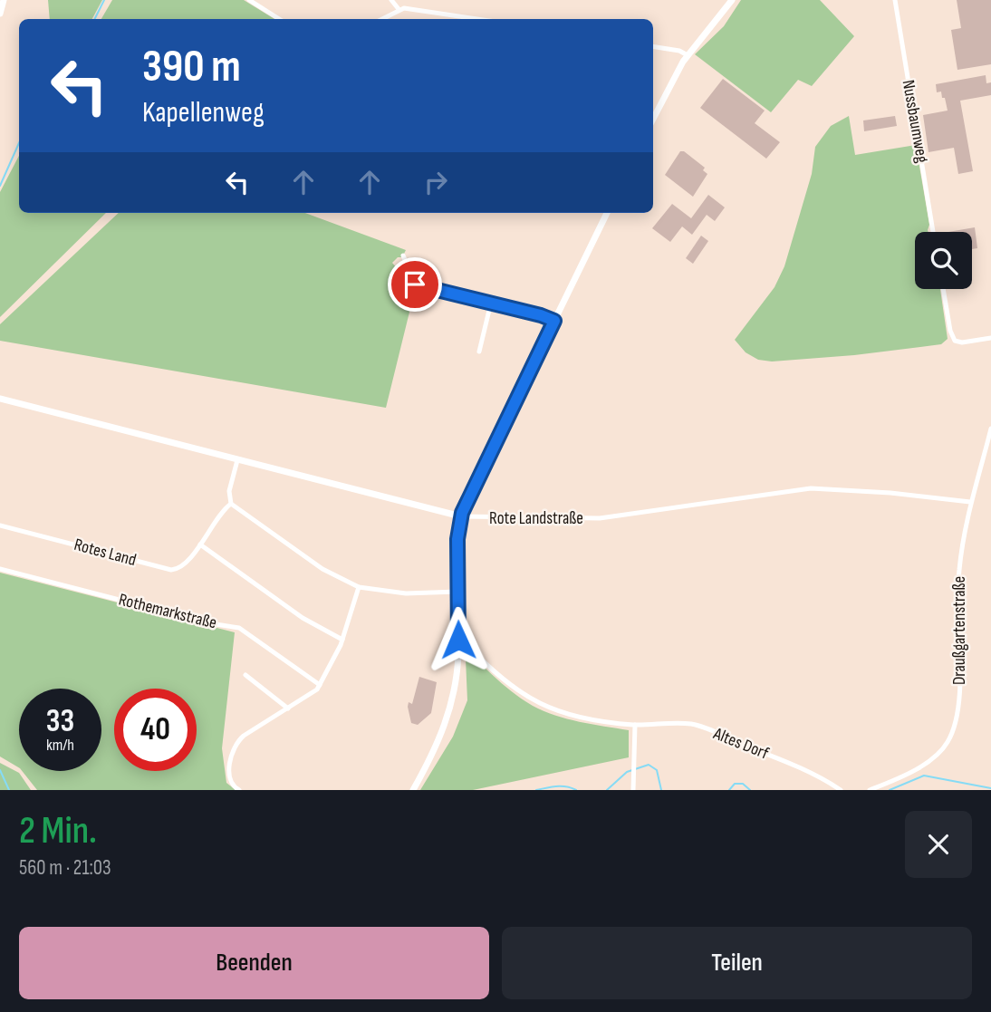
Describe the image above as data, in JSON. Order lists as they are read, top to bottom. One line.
{"streets":{"street":["Nussbaumweg","Rote Landstraße","Rotes Land","Rothemarkstraße","Draußgartenstraße","Altes Dorf"]},"crossings":[["Rote Landstraße","Draußgartenstraße"]],"page":{"turn":["390 m","Kapellenweg"],"speed":"33 km/h","limit":"40","heading":["2 Min.","560 m · 21:03"],"buttons":["Beenden","Teilen"]}}
